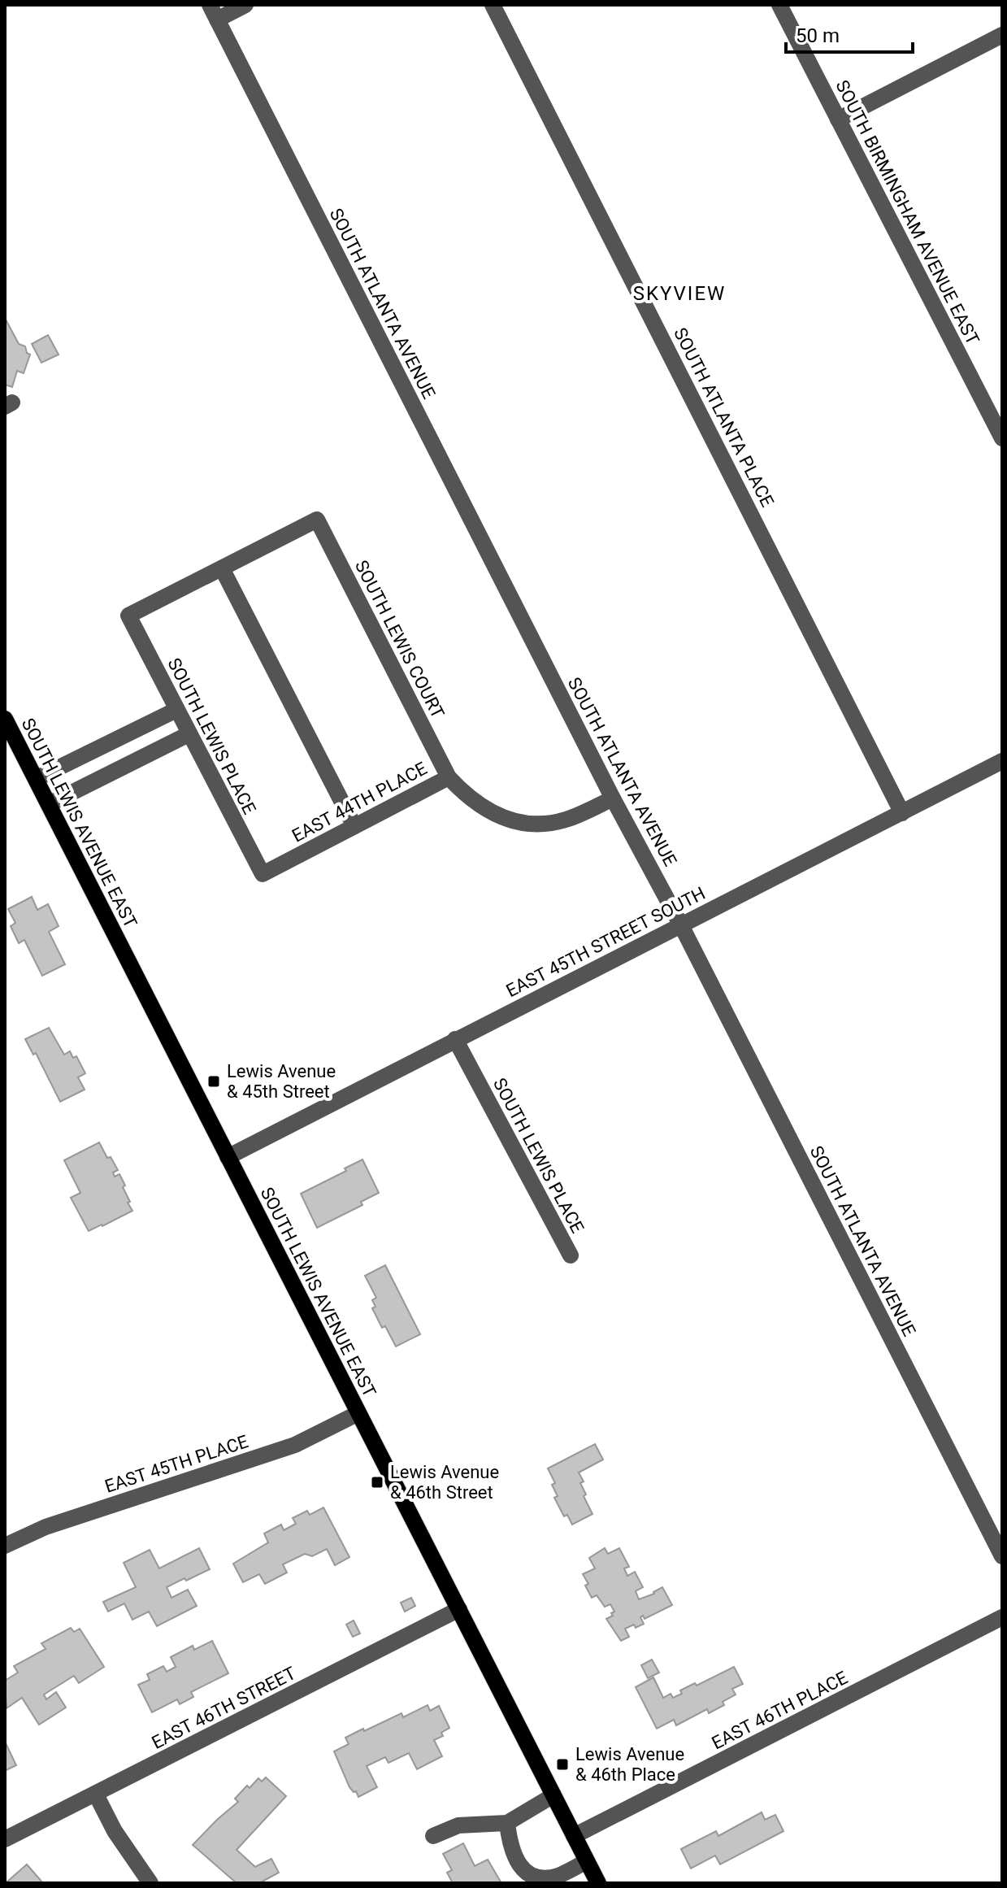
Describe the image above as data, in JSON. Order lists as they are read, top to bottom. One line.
{"streets":{"main road":["SOUTH LEWIS AVENUE EAST"],"street":["SOUTH BIRMINGHAM AVENUE EAST","SOUTH ATLANTA AVENUE","SOUTH ATLANTA PLACE","SOUTH LEWIS COURT","SOUTH LEWIS PLACE","EAST 44TH PLACE","EAST 45TH STREET SOUTH","EAST 45TH PLACE","EAST 46TH STREET","EAST 46TH PLACE"]},"crossings":[["SOUTH ATLANTA AVENUE","EAST 44TH PLACE"],["SOUTH ATLANTA AVENUE","EAST 45TH STREET SOUTH"],["SOUTH ATLANTA PLACE","EAST 45TH STREET SOUTH"],["SOUTH LEWIS COURT","SOUTH LEWIS PLACE"],["SOUTH LEWIS COURT","EAST 44TH PLACE"],["SOUTH LEWIS PLACE","EAST 44TH PLACE"],["SOUTH LEWIS PLACE","EAST 45TH STREET SOUTH"],["SOUTH LEWIS AVENUE EAST","EAST 45TH STREET SOUTH"],["SOUTH LEWIS AVENUE EAST","EAST 45TH PLACE"],["SOUTH LEWIS AVENUE EAST","EAST 46TH STREET"],["SOUTH LEWIS AVENUE EAST","EAST 46TH PLACE"]],"districts":["SKYVIEW"],"places":{"transit":["Lewis Avenue & 45th Street","Lewis Avenue & 46th Street","Lewis Avenue & 46th Place"]},"scale_bar":"50 m"}
